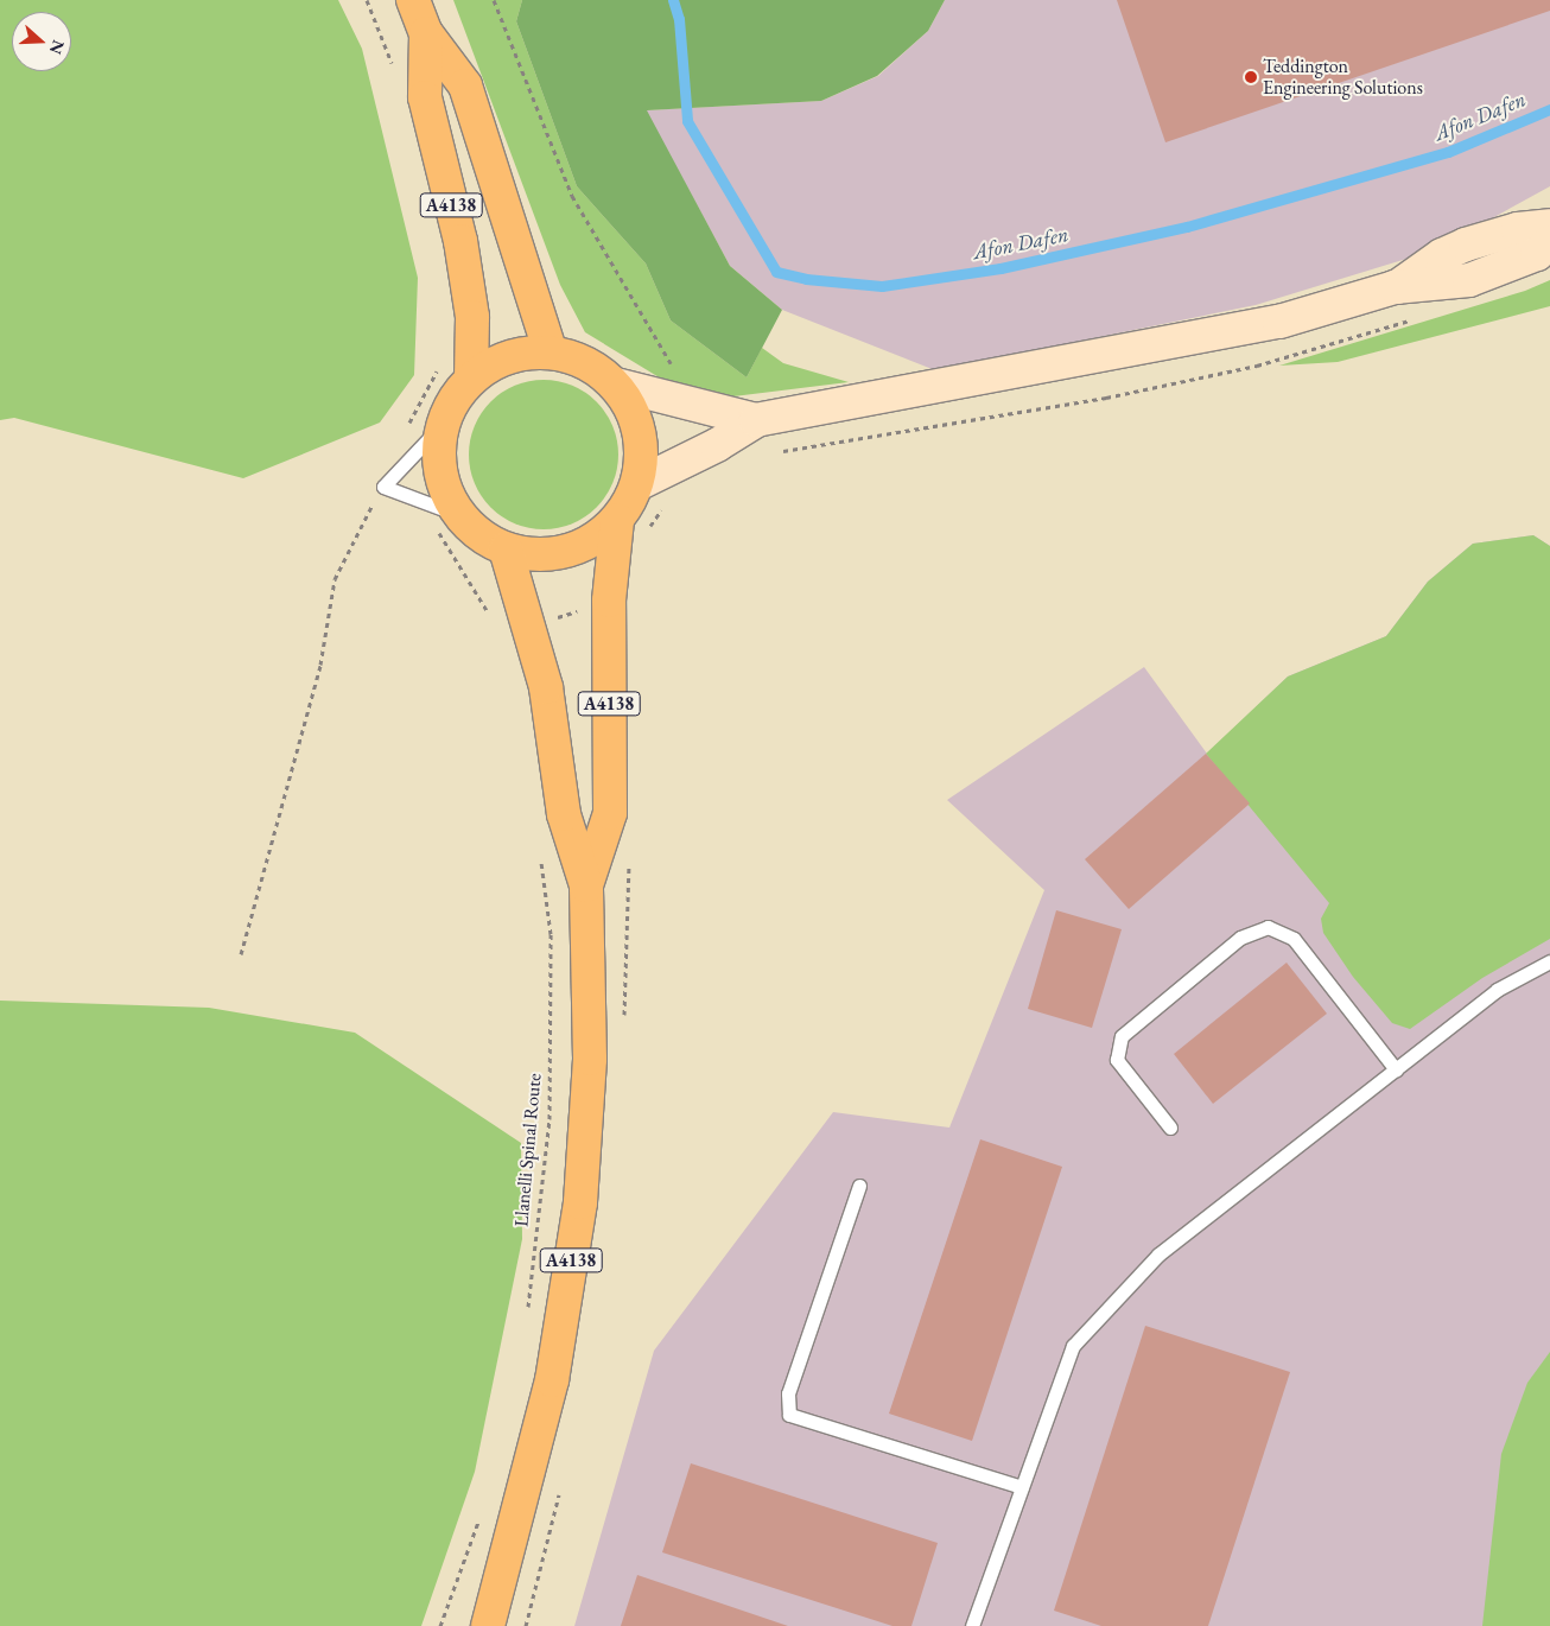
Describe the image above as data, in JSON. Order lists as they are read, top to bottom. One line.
{"streets":{"highway":["A4138"],"path":["Llanelli Spinal Route"]},"water":["Afon Dafen"],"places":["Teddington Engineering Solutions"],"north":"right"}
